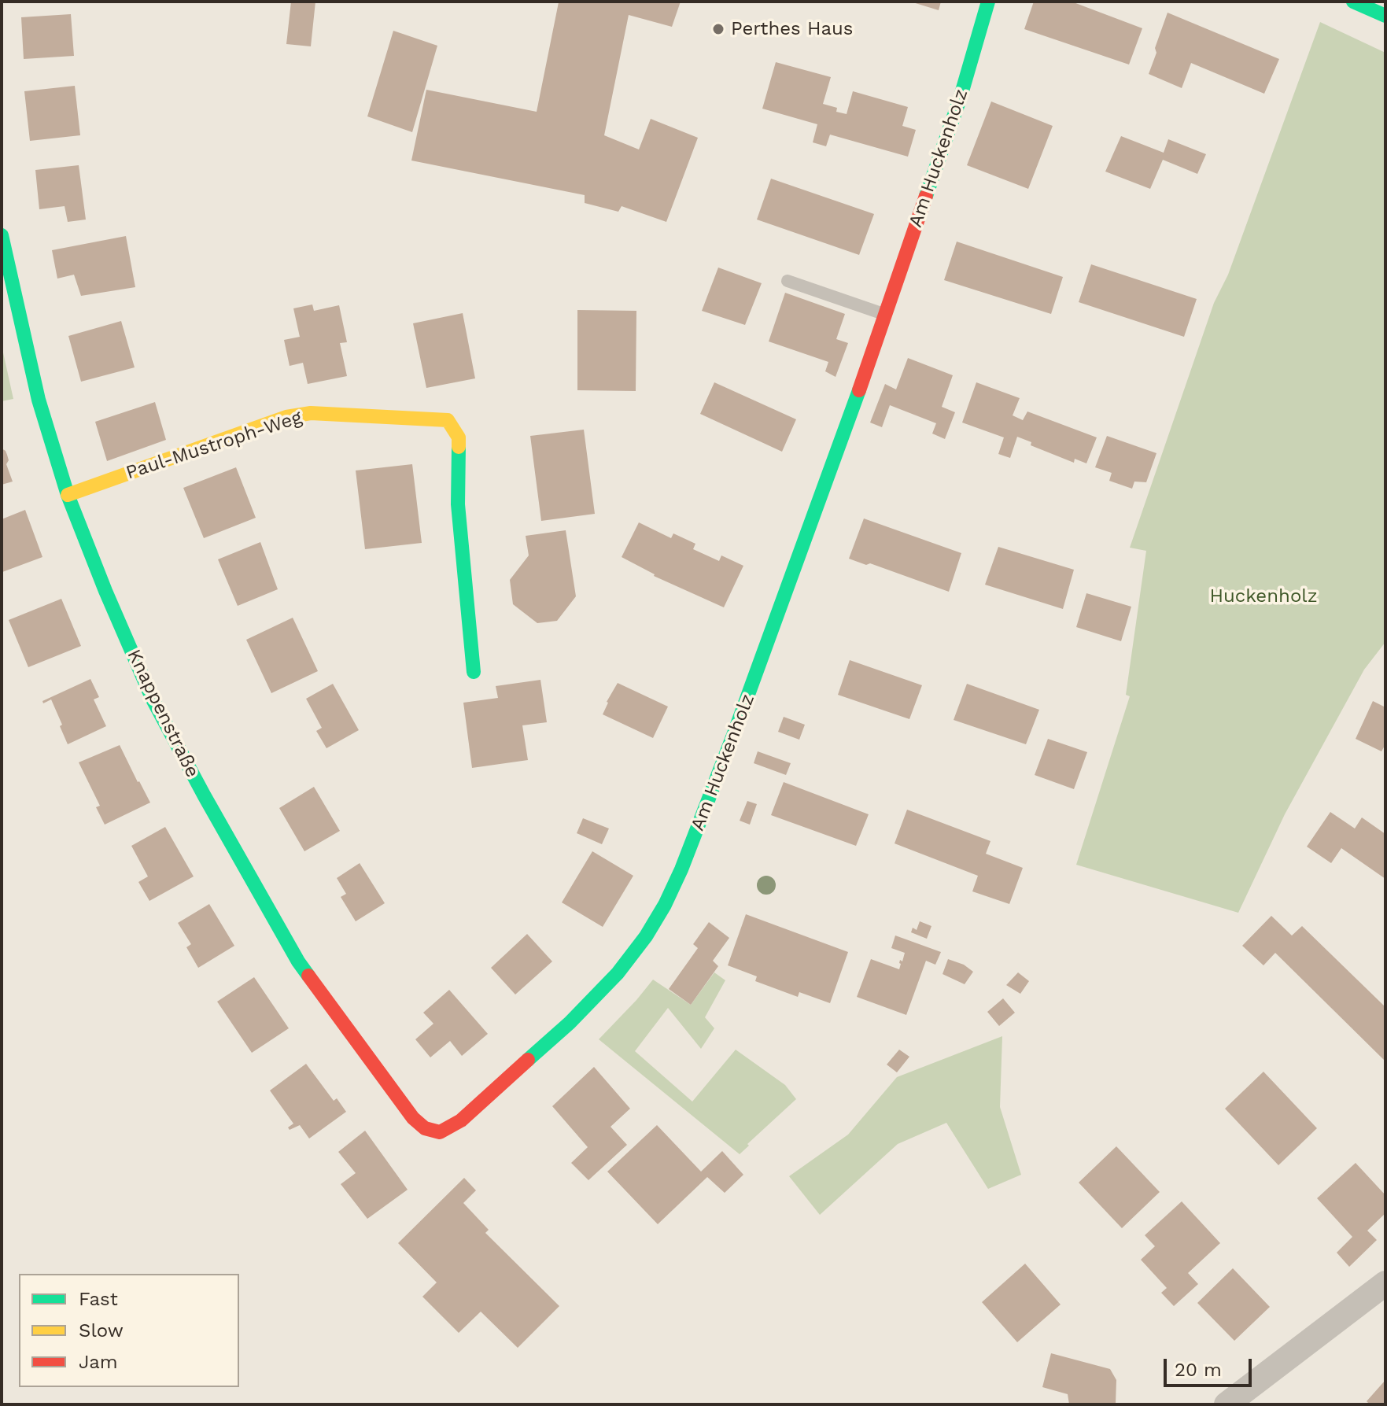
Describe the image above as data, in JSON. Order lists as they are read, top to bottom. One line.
{"streets":{"street":["Am Huckenholz","Paul-Mustroph-Weg","Knappenstraße"]},"crossings":[["Am Huckenholz","Knappenstraße"],["Paul-Mustroph-Weg","Knappenstraße"]],"parks":["Huckenholz"],"places":["Perthes Haus"],"legend":["Fast","Slow","Jam"],"scale_bar":"20 m"}
